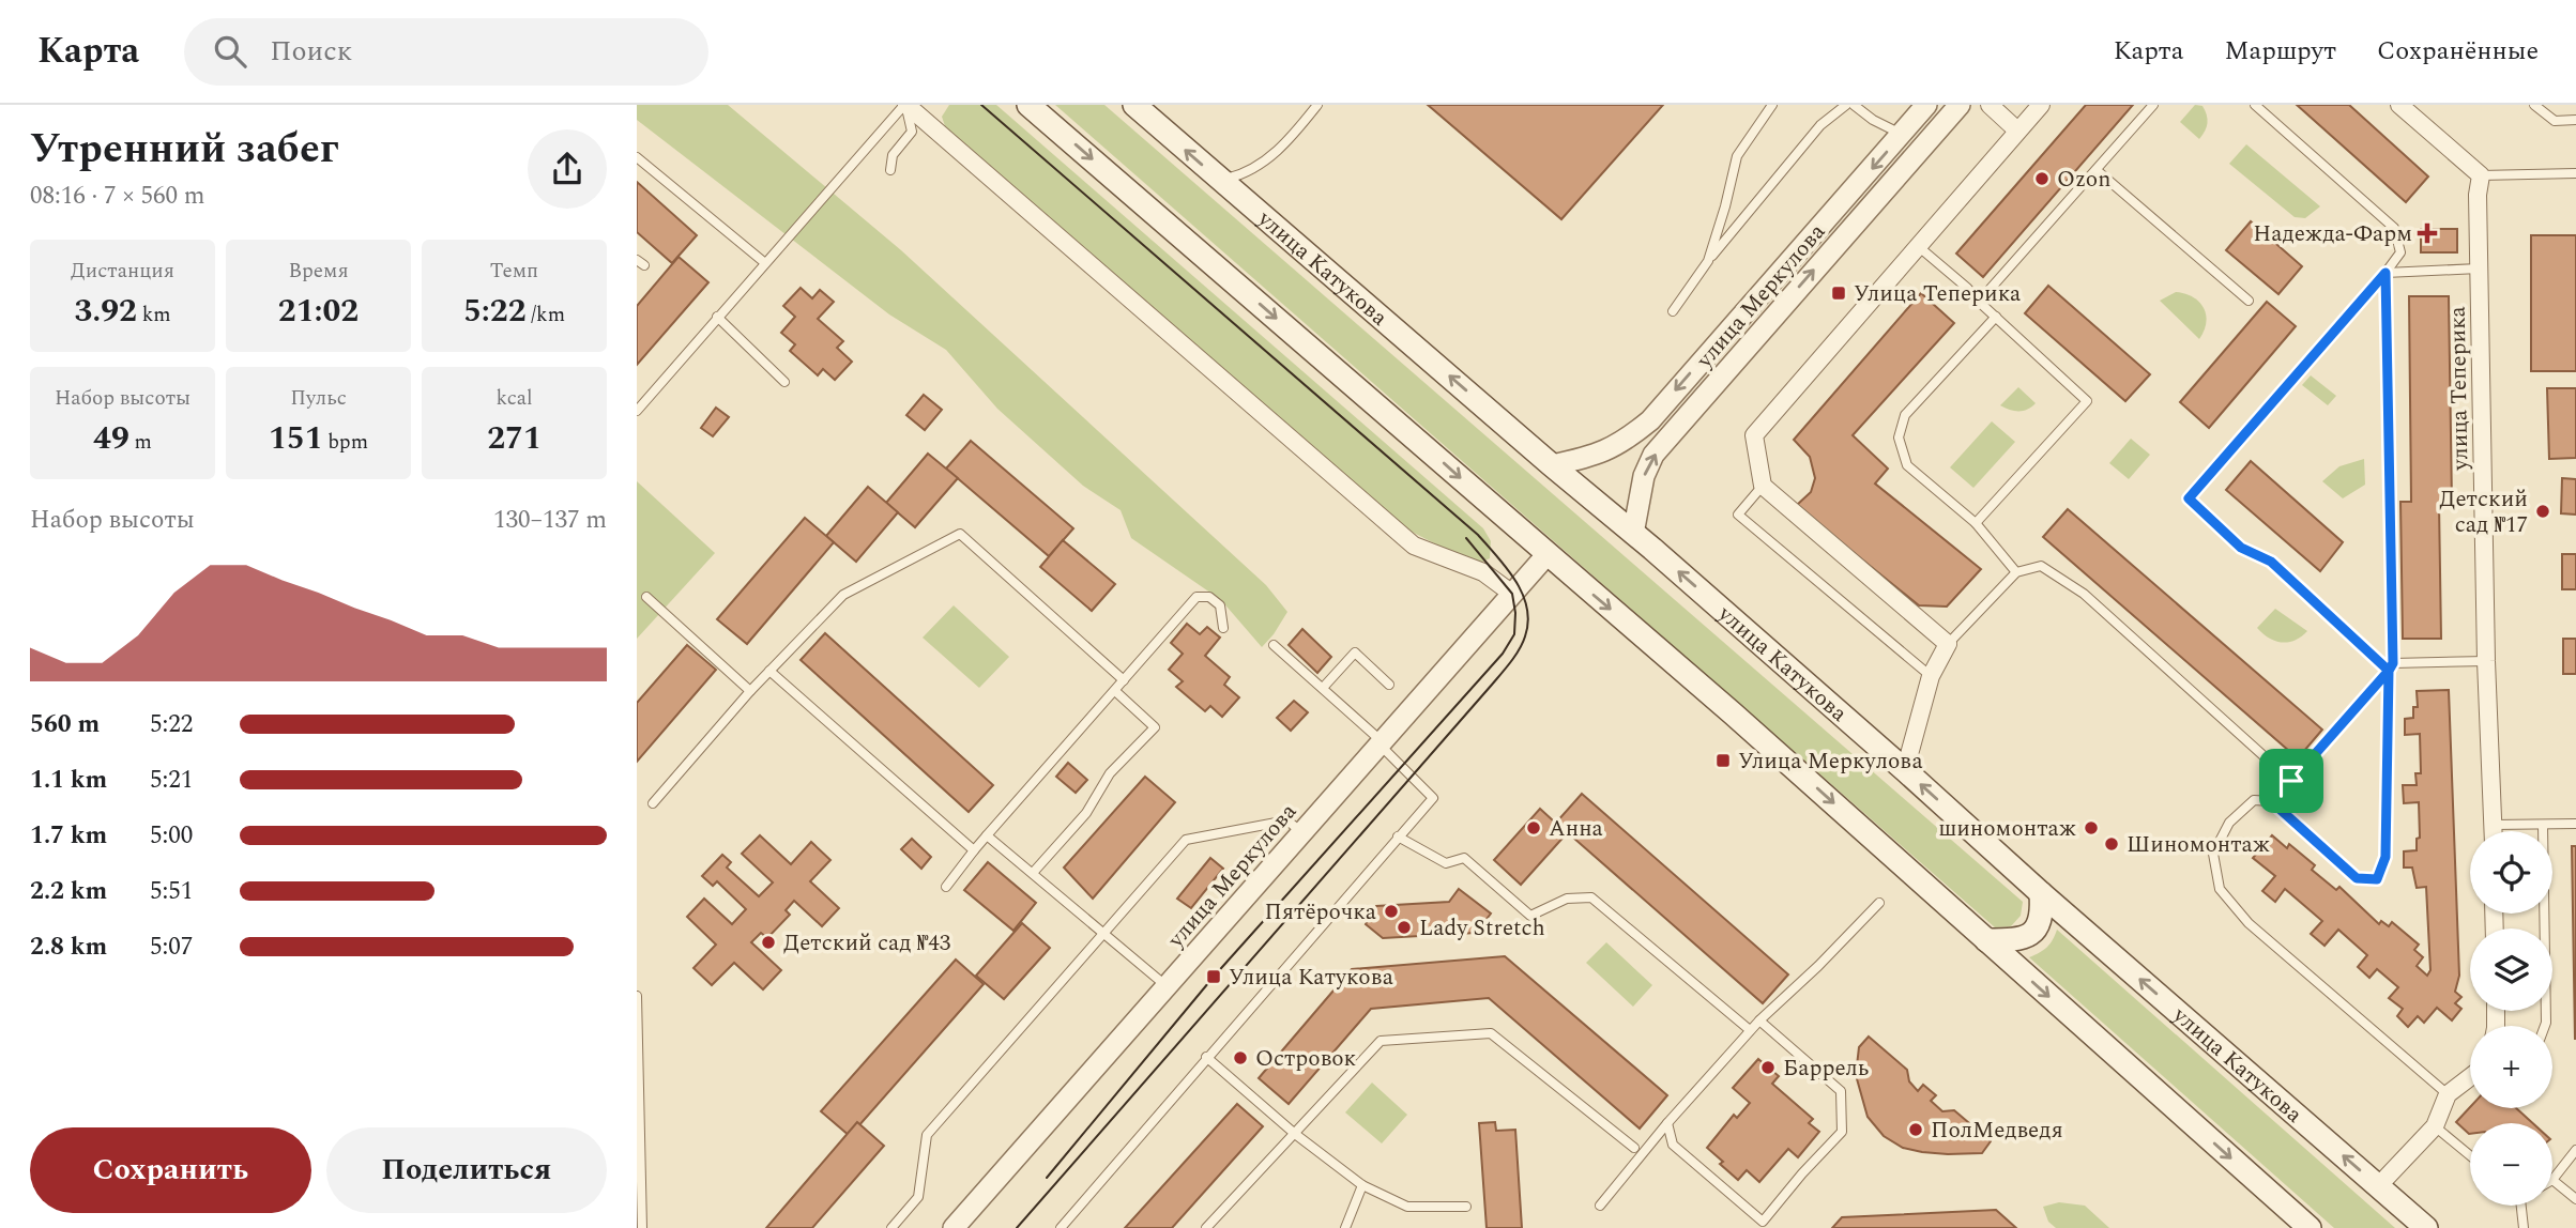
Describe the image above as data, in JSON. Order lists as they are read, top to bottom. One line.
{"streets":{"main road":["улица Катукова"],"street":["улица Меркулова","улица Теперика"]},"crossings":[["улица Катукова","улица Меркулова"]],"places":{"other":["Ozon","Детский сад №17","Анна","шиномонтаж","Шиномонтаж","Пятёрочка","Lady Stretch","Детский сад №43","Островок","Баррель","ПолМедведя"],"health":["Надежда-Фарм"],"transit":["Улица Теперика","Улица Меркулова","Улица Катукова"]},"page":{"header":"Карта","search":"Поиск","nav":["Карта","Маршрут","Сохранённые"],"heading":["Утренний забег","08:16 · 7 × 560 m"],"stats":[["Дистанция","3.92 km"],["Время","21:02"],["Темп","5:22 /km"],["Набор высоты","49 m"],["Пульс","151 bpm"],["kcal","271"]],"chart":["Набор высоты","130–137 m"],"list":[{"name":"560 m","note":"5:22"},{"name":"1.1 km","note":"5:21"},{"name":"1.7 km","note":"5:00"},{"name":"2.2 km","note":"5:51"},{"name":"2.8 km","note":"5:07"}],"map_buttons":["+","−"],"buttons":["Сохранить","Поделиться"]}}
